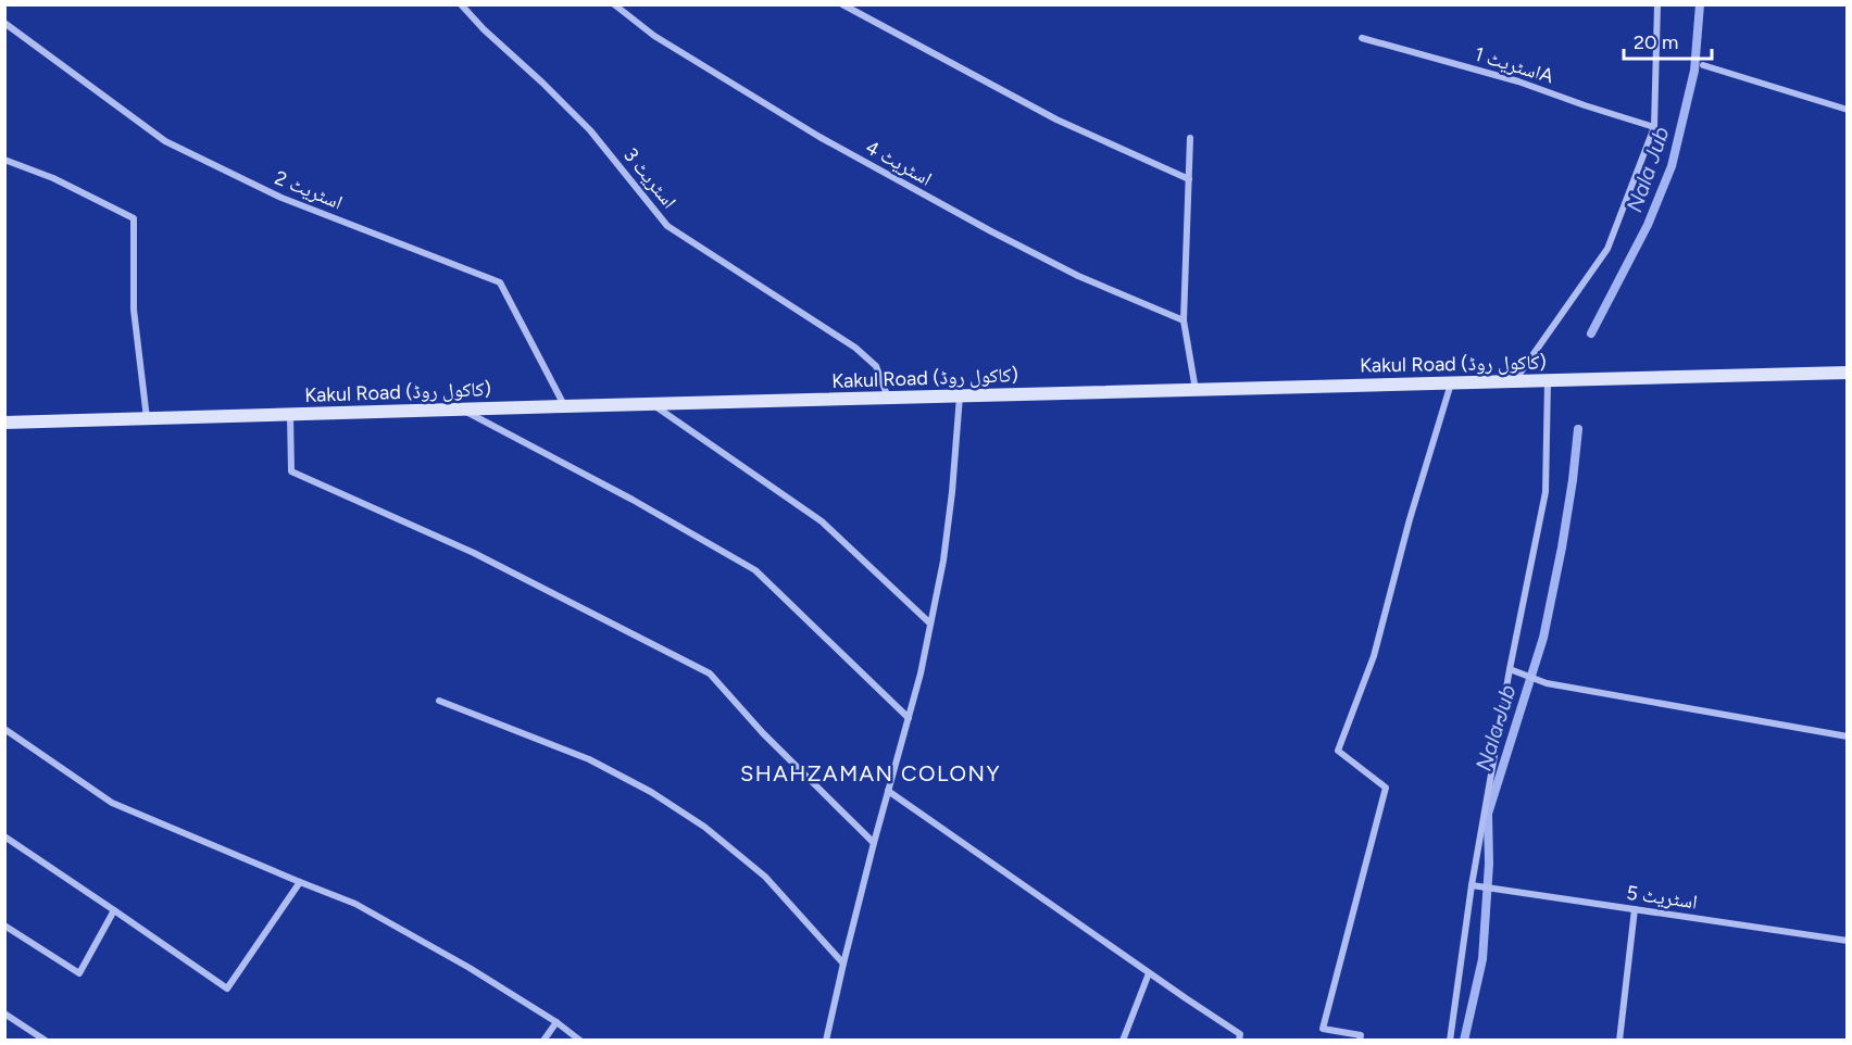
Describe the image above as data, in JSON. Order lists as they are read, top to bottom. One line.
{"streets":{"main road":["Kakul Road (کاکول روڈ)"],"street":["اسٹریٹ 1A","اسٹریٹ 4","اسٹریٹ 3","اسٹریٹ 2","اسٹریٹ 5"]},"crossings":[["اسٹریٹ 3","Kakul Road (کاکول روڈ)"],["اسٹریٹ 2","Kakul Road (کاکول روڈ)"]],"districts":["SHAHZAMAN COLONY"],"water":["Nala Jub"],"scale_bar":"20 m"}
